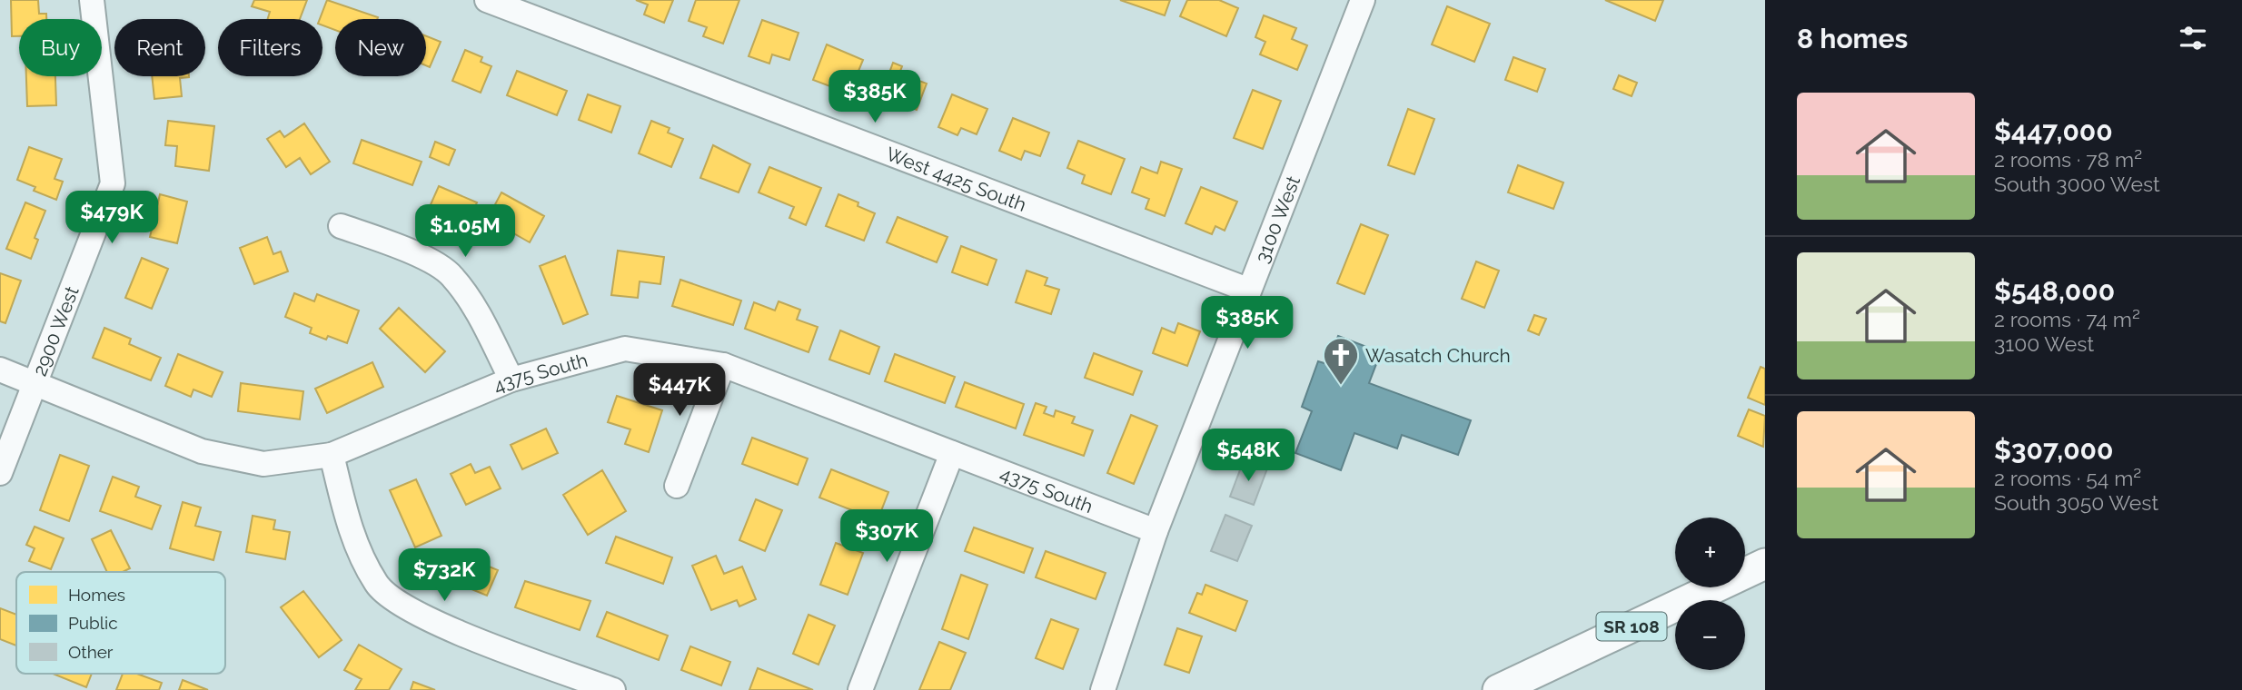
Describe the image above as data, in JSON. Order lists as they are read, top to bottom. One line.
{"streets":{"main road":["SR 108"],"street":["West 4425 South","3100 West","2900 West","4375 South"]},"crossings":[["West 4425 South","3100 West"],["3100 West","4375 South"],["2900 West","4375 South"]],"places":{"church":["Wasatch Church"]},"legend":["Homes","Public","Other"],"page":{"heading":"8 homes","chip":["Buy","Rent","Filters","New"],"price":["$385K","$479K","$1.05M","$385K","$447K","$548K","$307K","$732K"],"list":[{"name":"$447,000","note":"2 rooms · 78 m² · South 3000 West"},{"name":"$548,000","note":"2 rooms · 74 m² · 3100 West"},{"name":"$307,000","note":"2 rooms · 54 m² · South 3050 West"}],"map_buttons":["+","−"]}}
